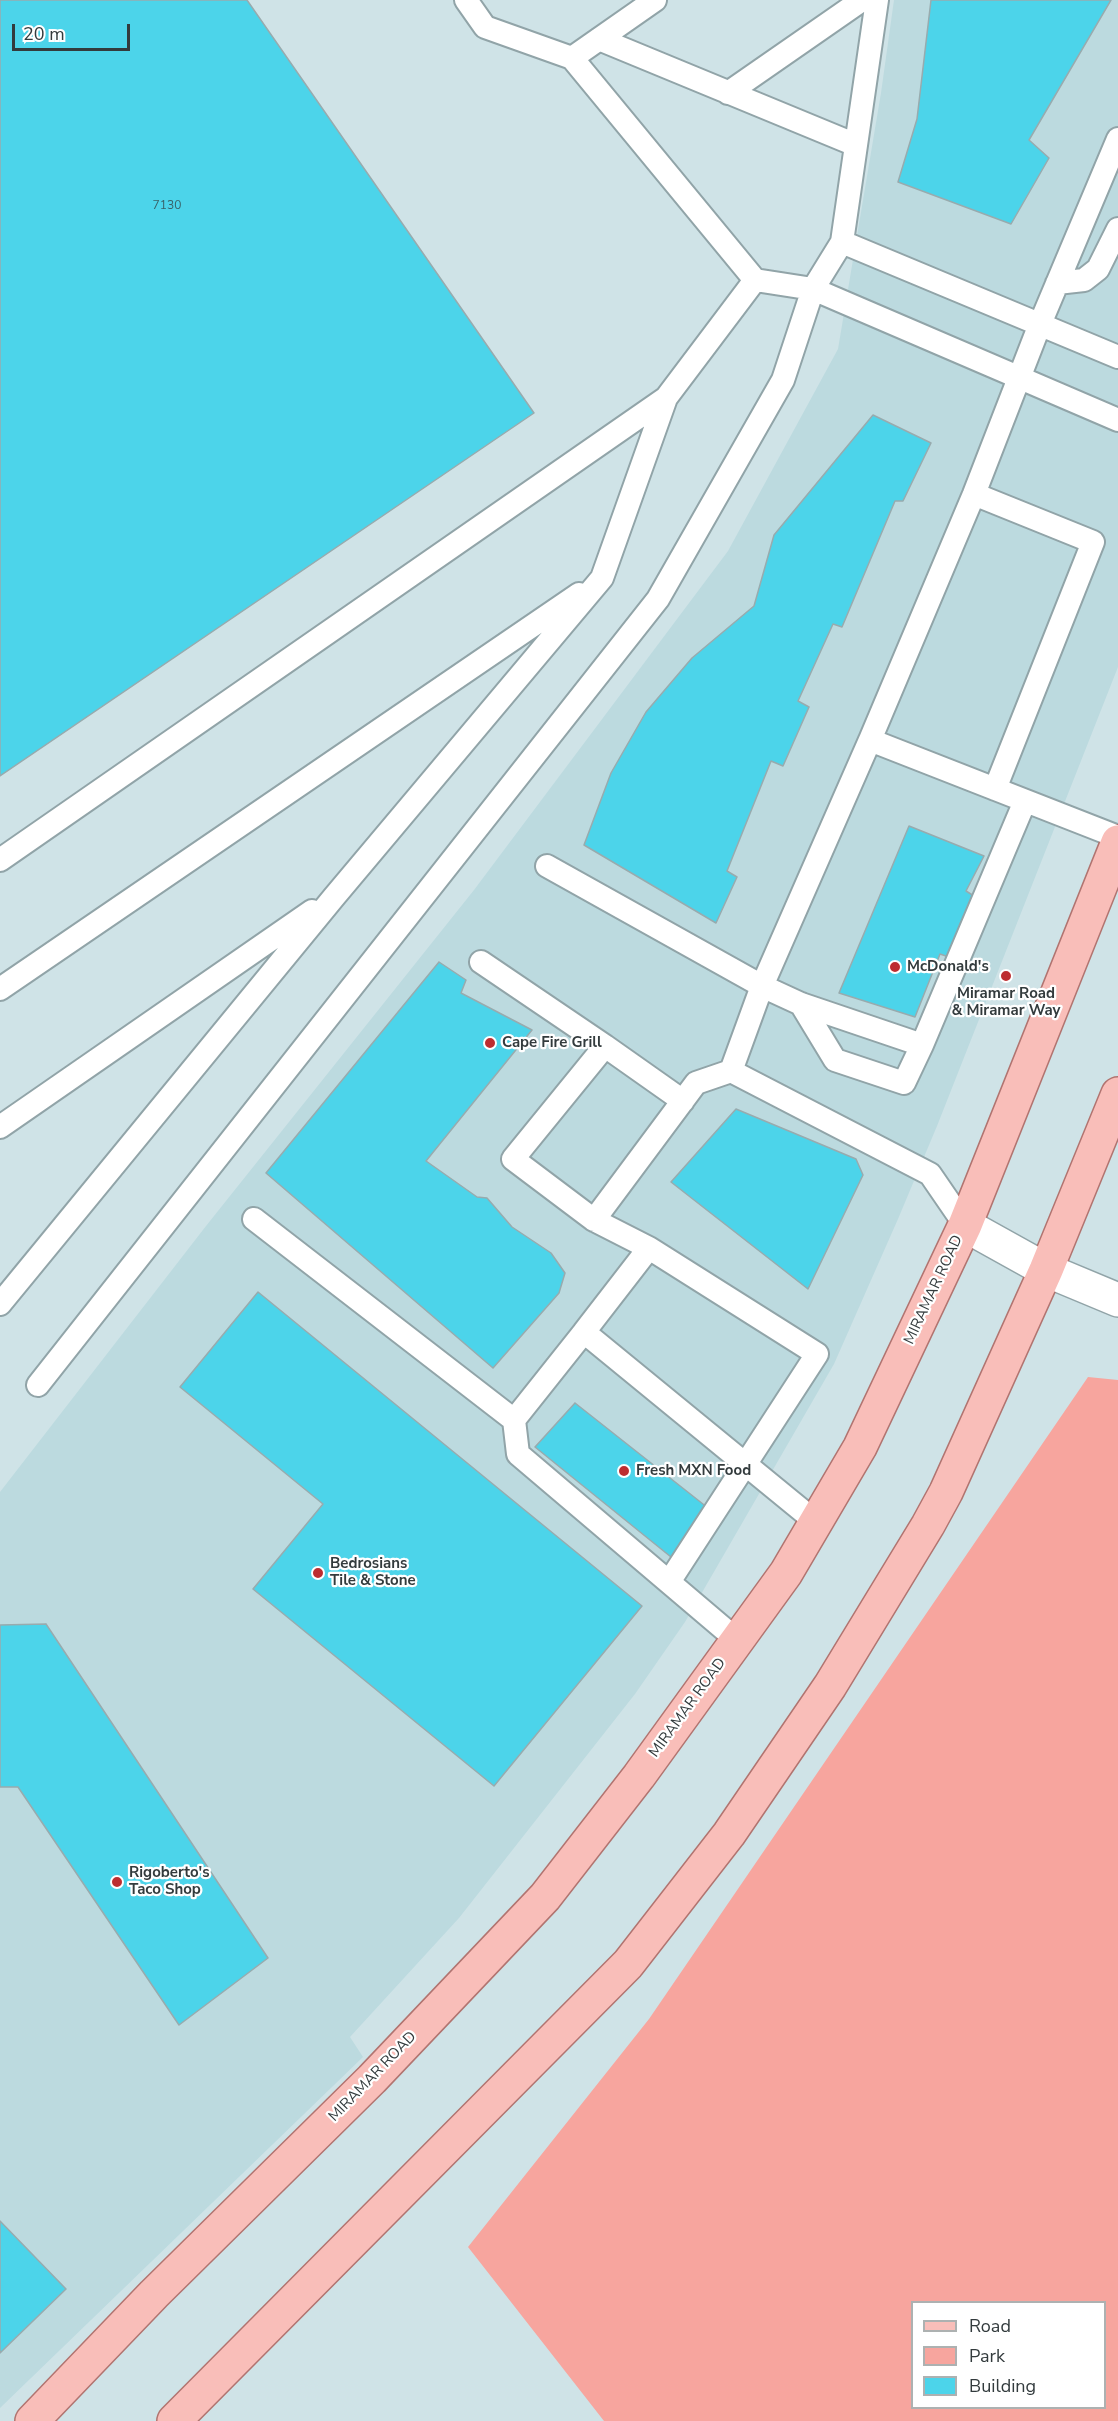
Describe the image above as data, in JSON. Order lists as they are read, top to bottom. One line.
{"streets":{"main road":["MIRAMAR ROAD"]},"places":["McDonald's","Miramar Road & Miramar Way","Cape Fire Grill","Fresh MXN Food","Bedrosians Tile & Stone","Rigoberto's Taco Shop"],"house_numbers":["7130"],"legend":["Road","Park","Building"],"scale_bar":"20 m"}
